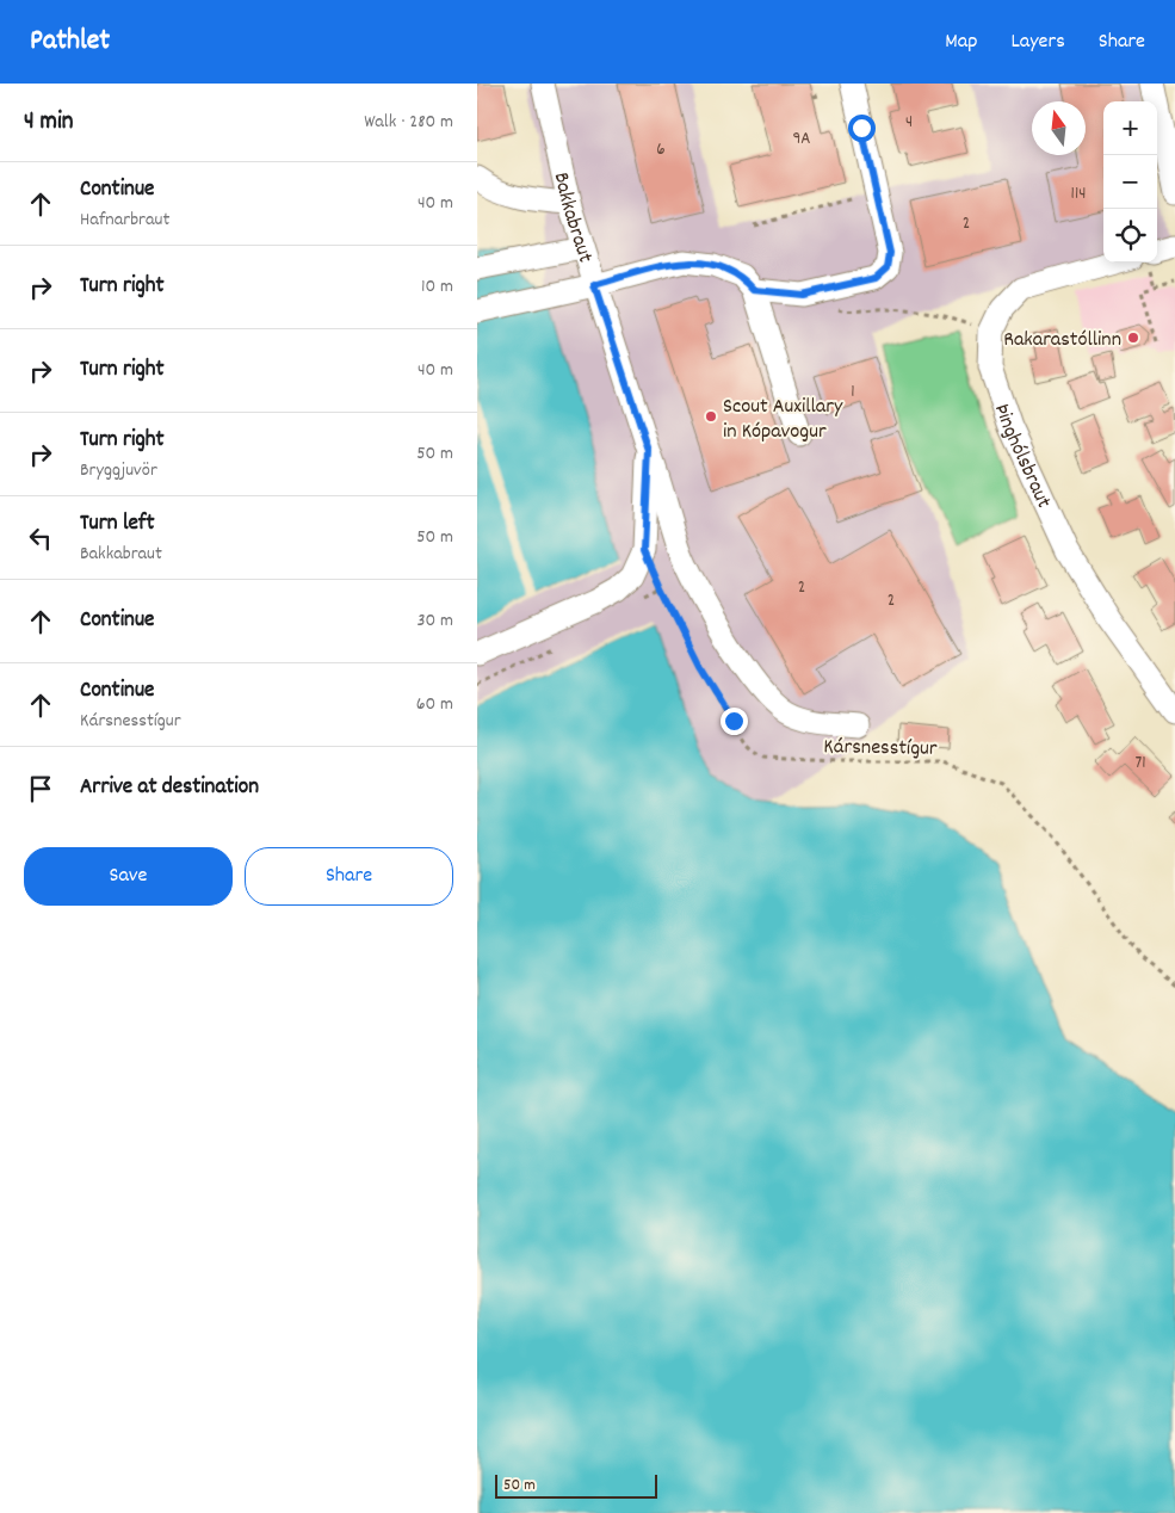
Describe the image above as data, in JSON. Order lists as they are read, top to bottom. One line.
{"streets":{"street":["Bakkabraut","Þinghólsbraut"],"path":["Kársnesstígur"]},"places":["Rakarastóllinn","Scout Auxillary in Kópavogur"],"house_numbers":["4","9A","6","114","2","1","2","2","71"],"scale_bar":"50 m","north":"top","page":{"header":"Pathlet","nav":["Map","Layers","Share"],"heading":["4 min","Walk · 280 m"],"map_buttons":["+","−"],"list":[["Continue","Hafnarbraut","40 m"],["Turn right","10 m"],["Turn right","40 m"],["Turn right","Bryggjuvör","50 m"],["Turn left","Bakkabraut","50 m"],["Continue","30 m"],["Continue","Kársnesstígur","60 m"],"Arrive at destination"],"buttons":["Save","Share"],"scale":"50 m"}}
